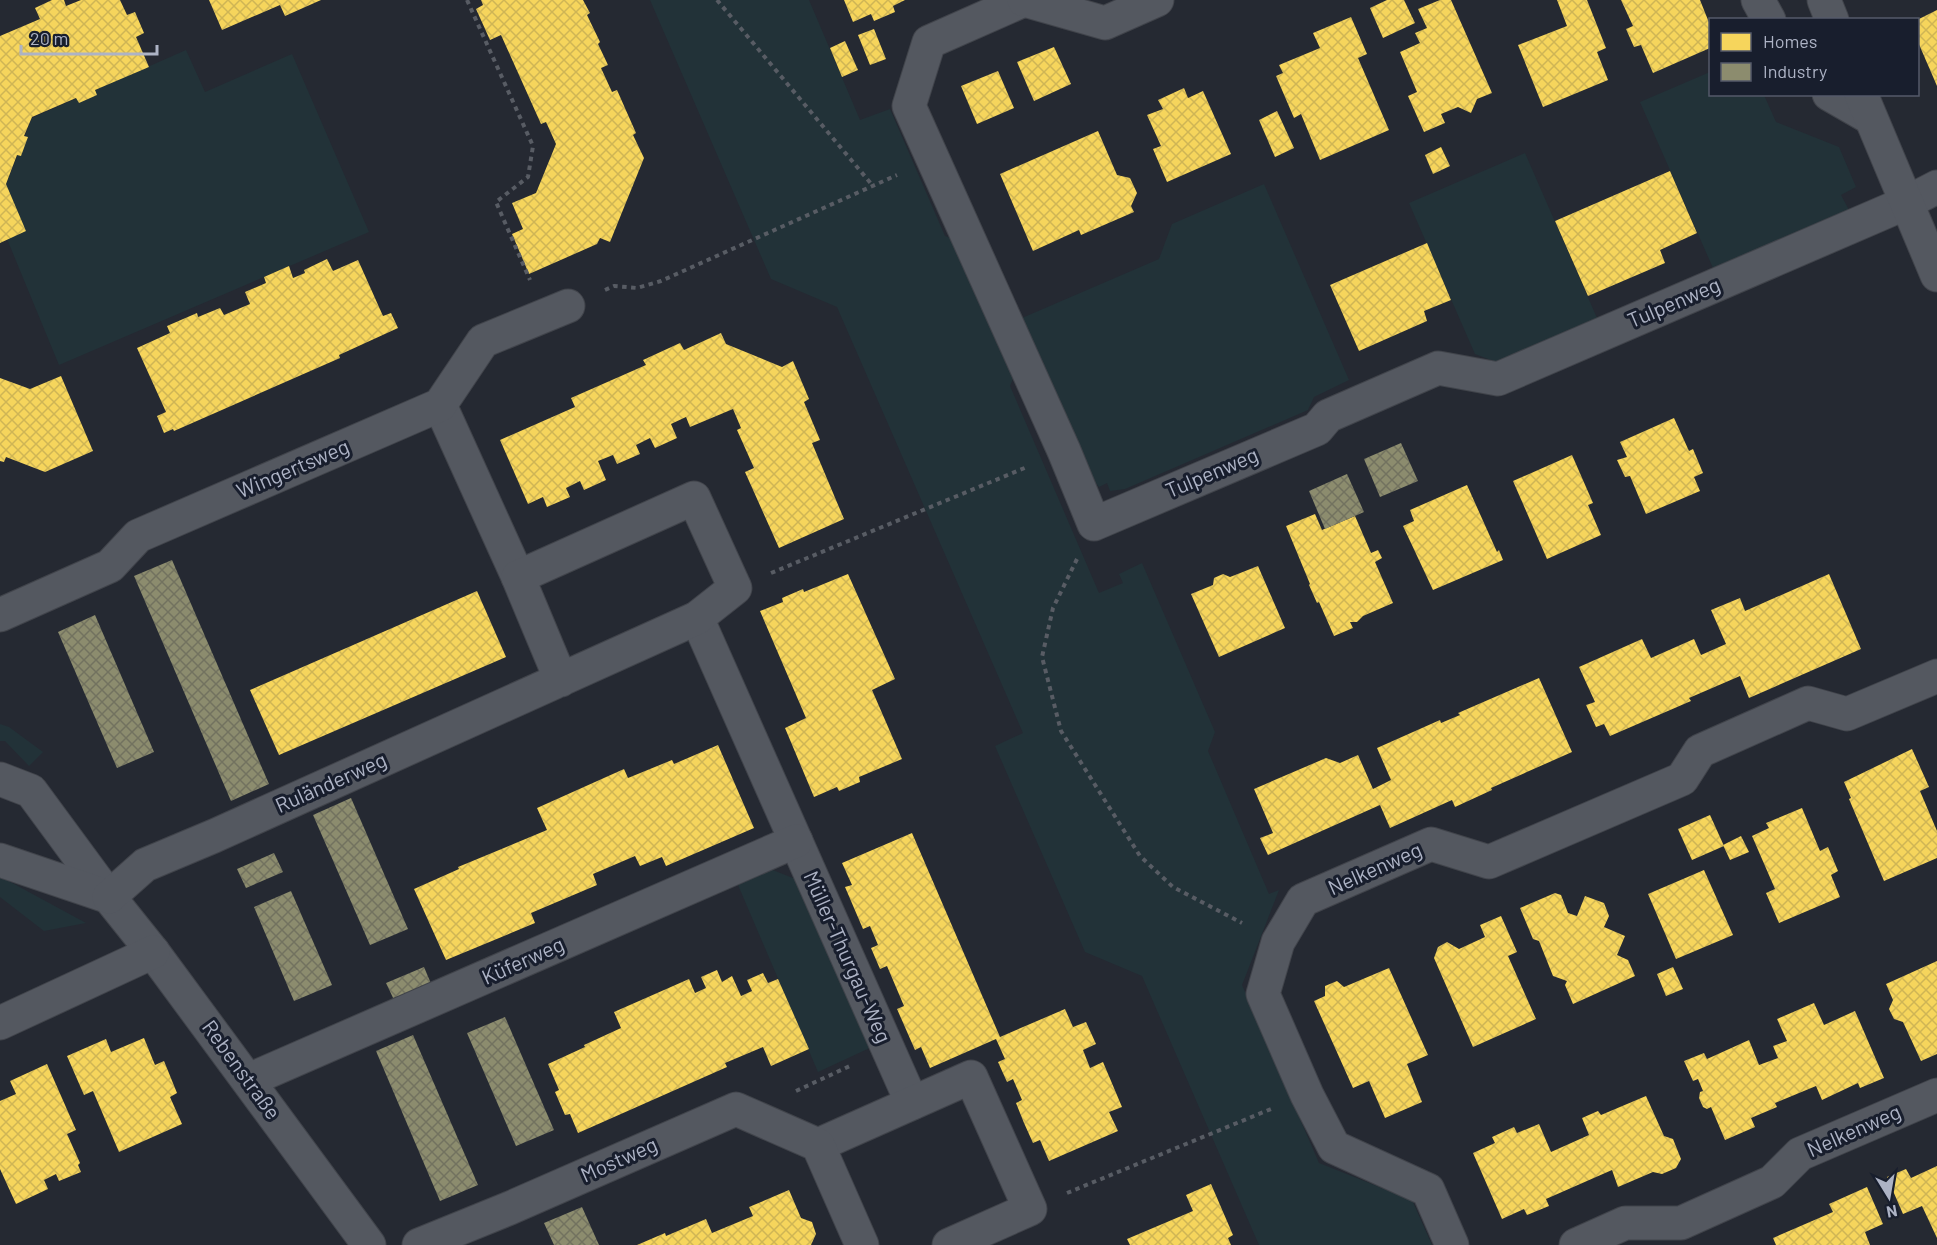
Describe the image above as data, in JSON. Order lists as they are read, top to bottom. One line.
{"streets":{"street":["Tulpenweg","Wingertsweg","Ruländerweg","Nelkenweg","Müller-Thurgau-Weg","Küferweg","Rebenstraße","Mostweg"]},"crossings":[["Ruländerweg","Müller-Thurgau-Weg"],["Ruländerweg","Rebenstraße"],["Müller-Thurgau-Weg","Küferweg"],["Küferweg","Rebenstraße"]],"legend":["Homes","Industry"],"scale_bar":"20 m","north":"bottom"}
